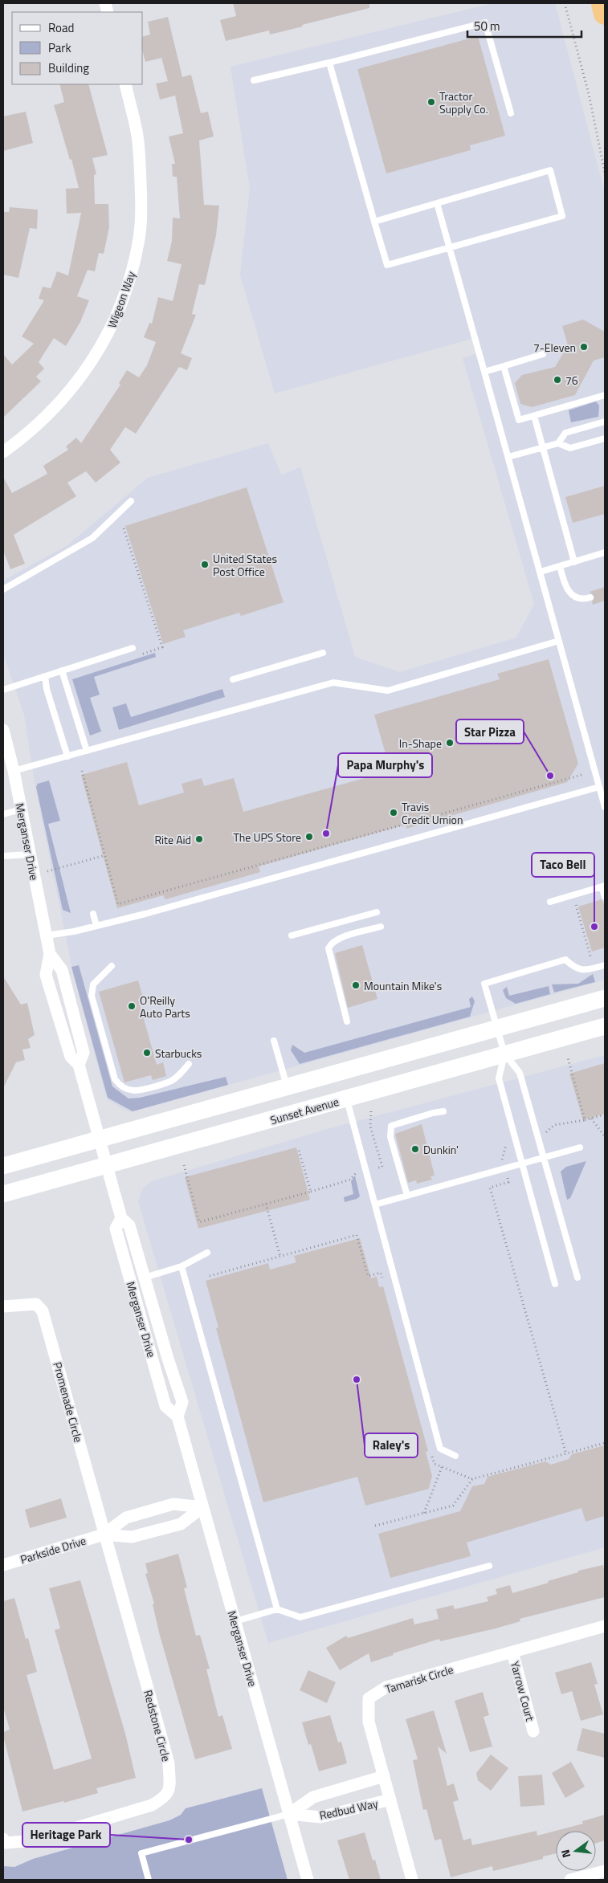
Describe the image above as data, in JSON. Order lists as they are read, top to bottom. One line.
{"streets":{"main road":["Sunset Avenue"],"street":["Wigeon Way","Merganser Drive","Promenade Circle","Parkside Drive","Tamarisk Circle","Yarrow Court","Redstone Circle","Redbud Way"]},"crossings":[["Merganser Drive","Sunset Avenue"],["Merganser Drive","Parkside Drive"],["Merganser Drive","Redbud Way"],["Promenade Circle","Parkside Drive"],["Promenade Circle","Redstone Circle"],["Parkside Drive","Redstone Circle"],["Tamarisk Circle","Yarrow Court"],["Tamarisk Circle","Redbud Way"]],"places":["Tractor Supply Co.","7-Eleven","76","United States Post Office","In-Shape","Star Pizza","Travis Credit Umion","Papa Murphy's","The UPS Store","Rite Aid","Taco Bell","Mountain Mike's","O'Reilly Auto Parts","Starbucks","Dunkin'","Raley's","Heritage Park"],"legend":["Road","Park","Building"],"scale_bar":"50 m","north":"left"}
